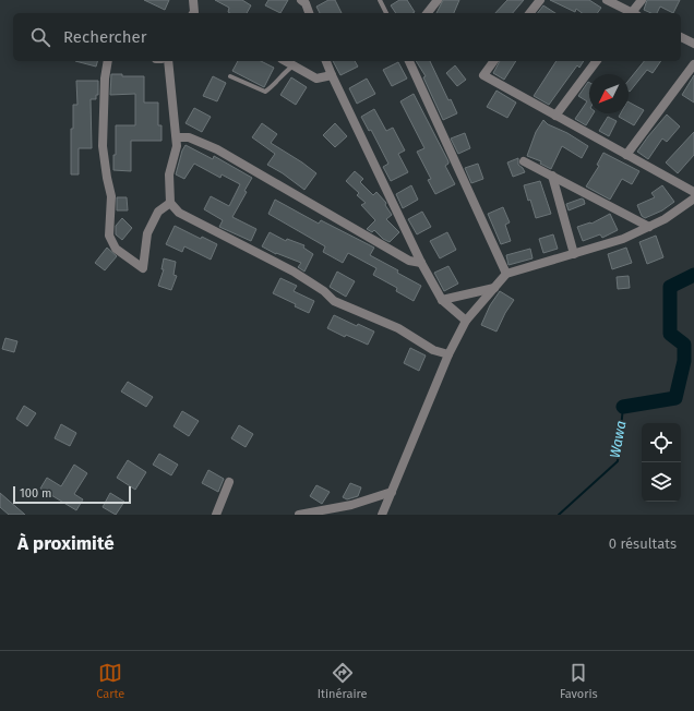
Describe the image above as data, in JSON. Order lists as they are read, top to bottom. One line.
{"water":["Wawa"],"scale_bar":"100 m","north":"bottom left","page":{"search":"Rechercher","scale":"100 m","heading":["À proximité","0 résultats"],"nav":["Carte","Itinéraire","Favoris"]}}
